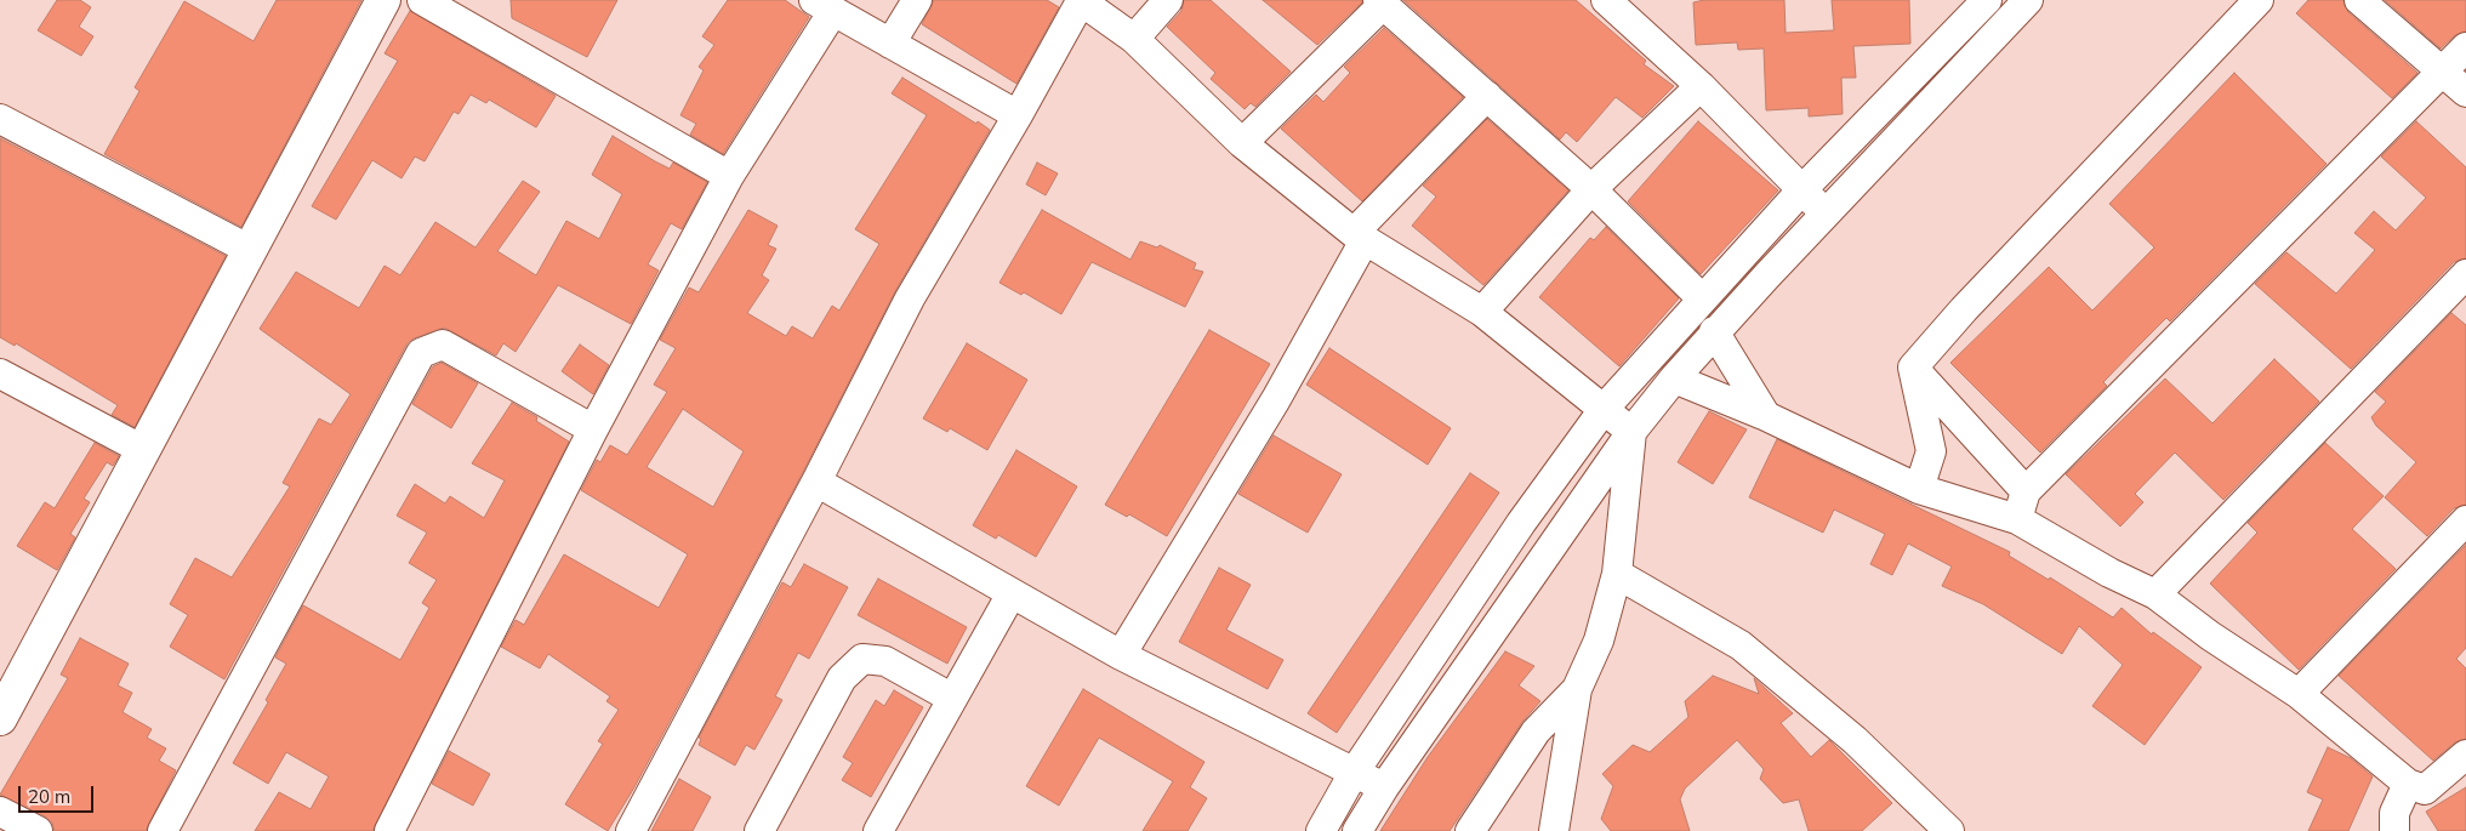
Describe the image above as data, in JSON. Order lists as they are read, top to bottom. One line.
{"scale_bar":"20 m"}
